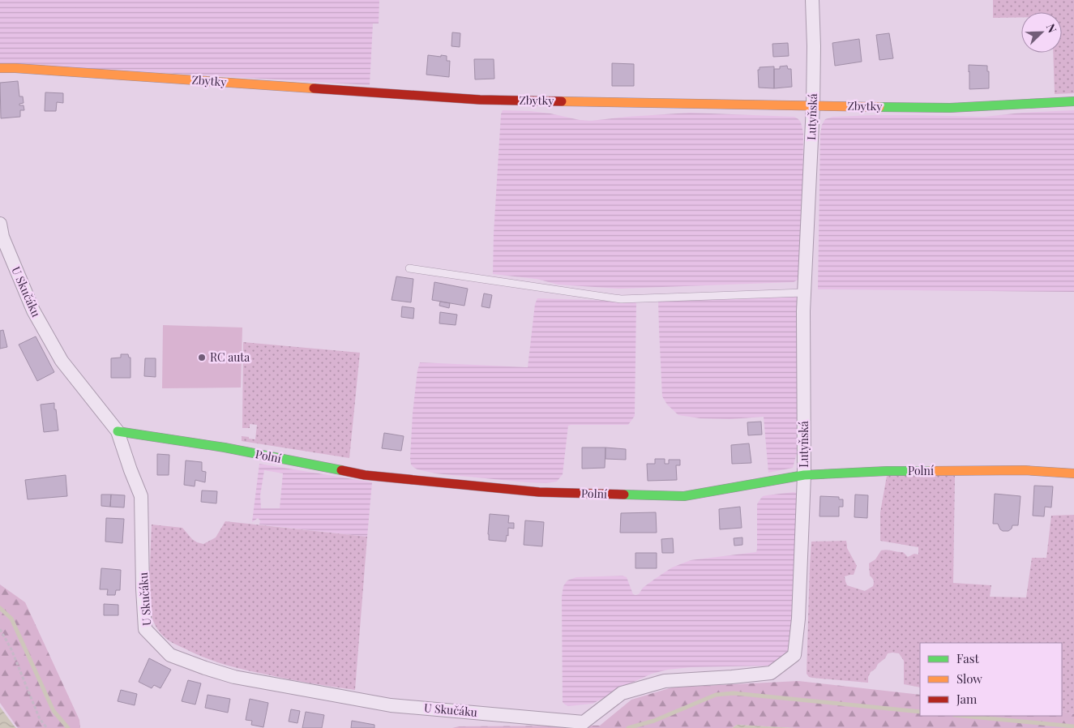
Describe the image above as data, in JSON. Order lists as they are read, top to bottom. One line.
{"streets":{"street":["Zbytky","Lutyňská","U Skučáku","Polní"]},"crossings":[["Zbytky","Lutyňská"],["Lutyňská","U Skučáku"],["Lutyňská","Polní"],["U Skučáku","Polní"]],"places":["RC auta"],"legend":["Fast","Slow","Jam"],"north":"top right"}
